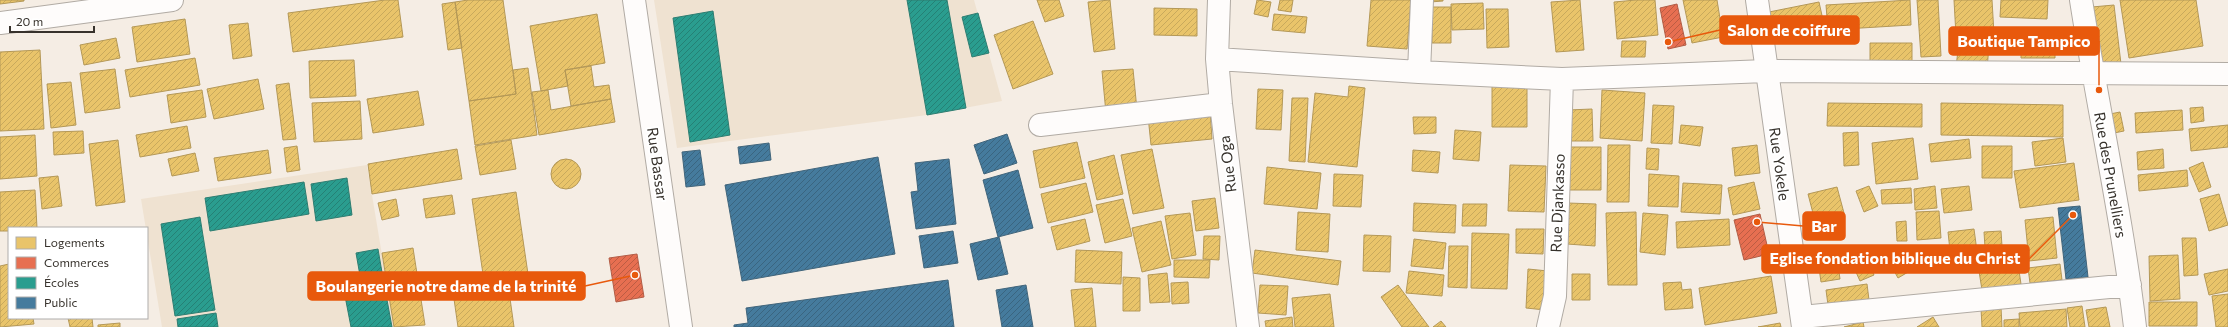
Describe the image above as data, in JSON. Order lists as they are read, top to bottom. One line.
{"streets":{"street":["Rue Bassar","Rue Oga","Rue Yokele","Rue des Prunelliers","Rue Djankasso"]},"places":["Salon de coiffure","Boutique Tampico","Eglise fondation biblique du Christ","Bar","Boulangerie notre dame de la trinité"],"legend":["Logements","Commerces","Écoles","Public"],"scale_bar":"20 m"}
